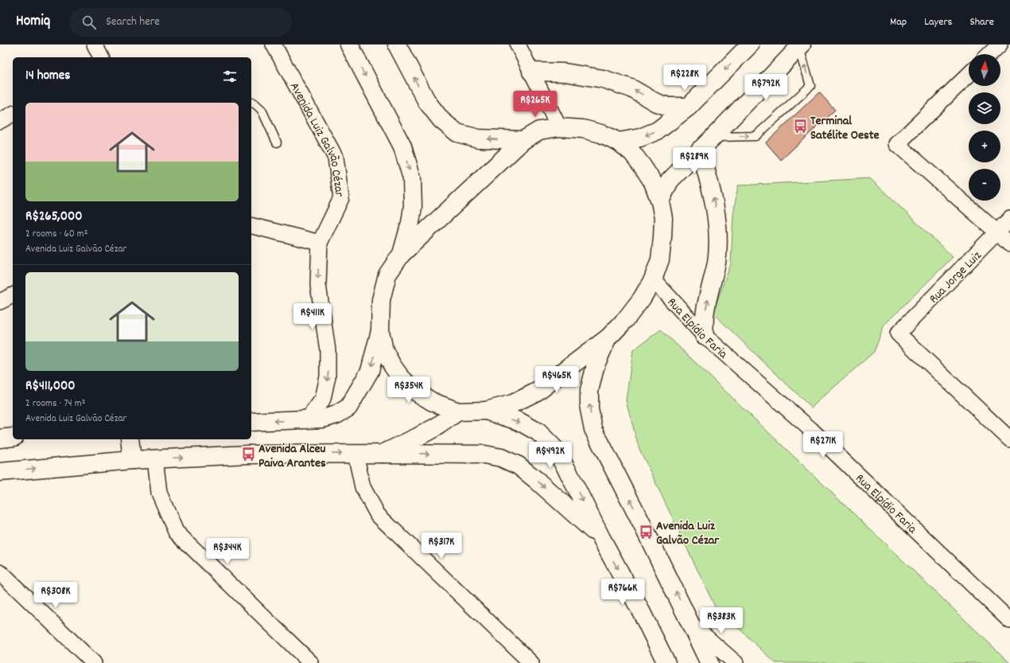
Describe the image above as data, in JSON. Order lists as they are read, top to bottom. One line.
{"streets":{"street":["Avenida Luiz Galvão Cézar","Rua Jorge Luiz","Rua Elpídio Faria"]},"one_way":["Avenida Luiz Galvão Cézar"],"places":{"bus stop":["Terminal Satélite Oeste","Avenida Alceu Paiva Arantes","Avenida Luiz Galvão Cézar"]},"north":"top","page":{"header":"Homiq","search":"Search here","nav":["Map","Layers","Share"],"map_buttons":["+","−"],"heading":"14 homes","price":["R$228K","R$792K","R$265K","R$289K","R$411K","R$465K","R$354K","R$271K","R$492K","R$317K","R$344K","R$766K","R$308K","R$383K"],"list":[{"name":"R$265,000","note":"2 rooms · 60 m² · Avenida Luiz Galvão Cézar"},{"name":"R$411,000","note":"2 rooms · 74 m² · Avenida Luiz Galvão Cézar"}]}}
